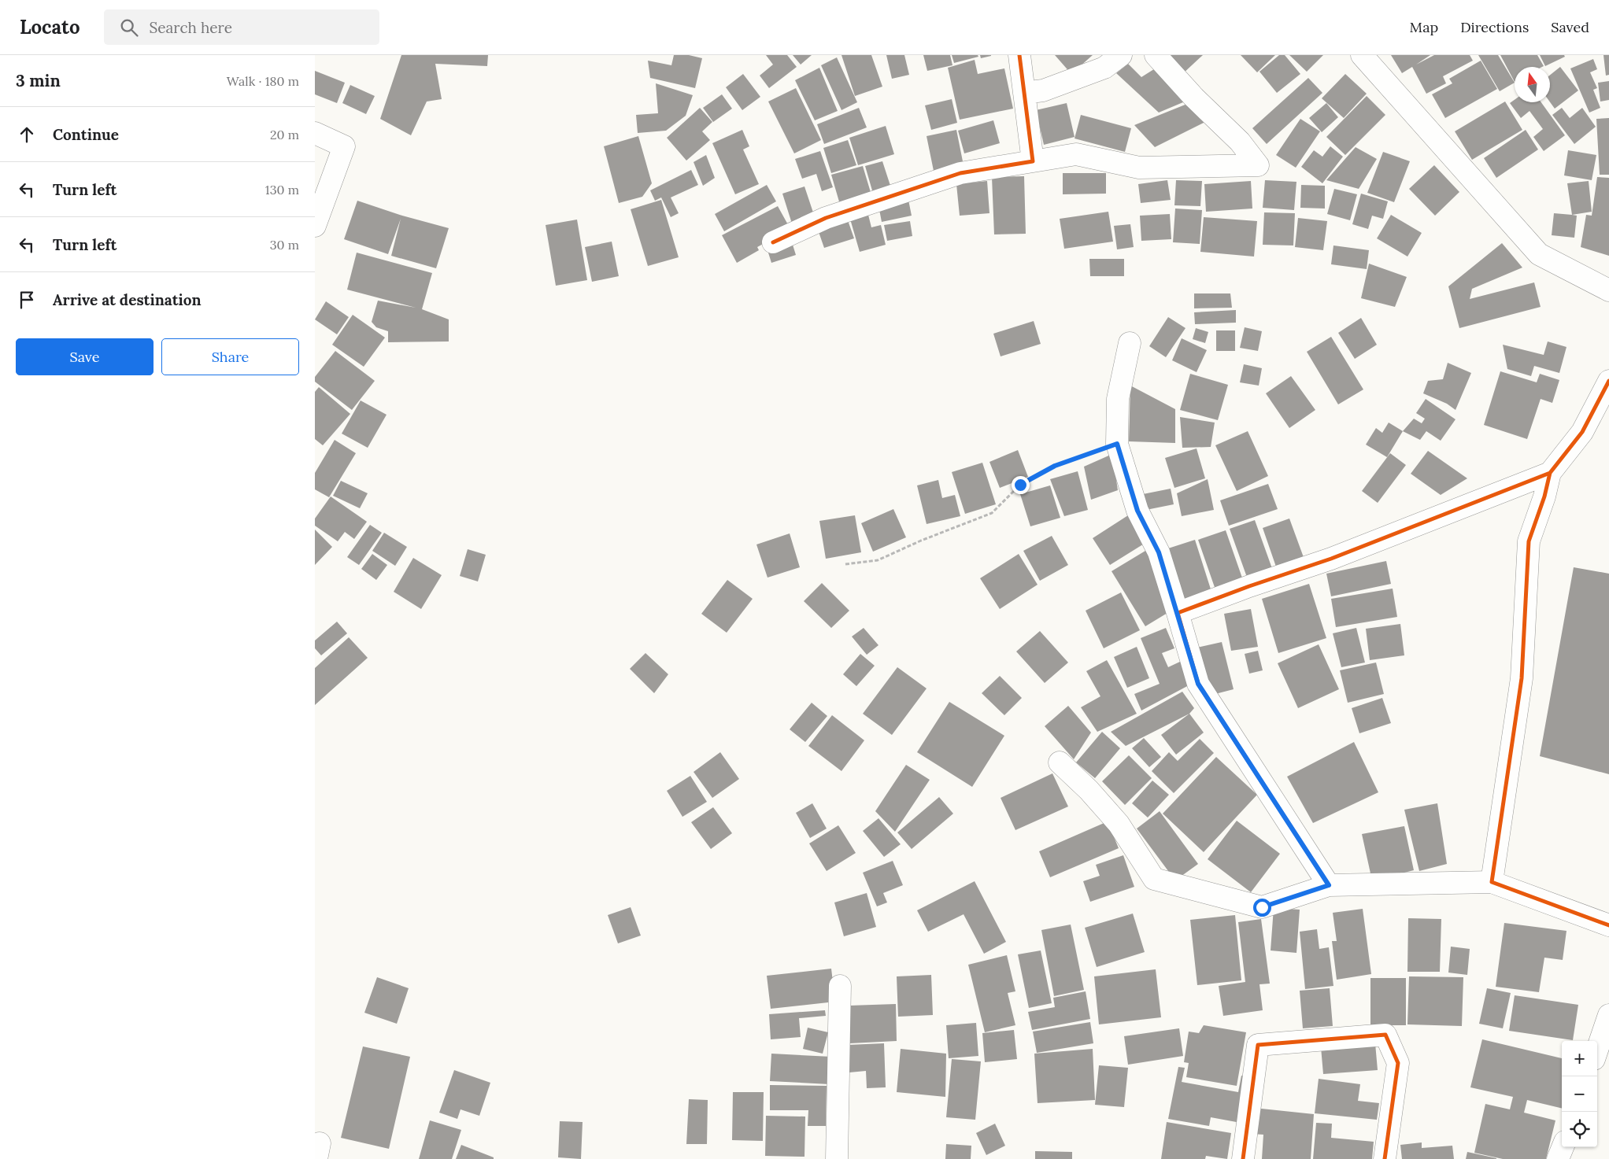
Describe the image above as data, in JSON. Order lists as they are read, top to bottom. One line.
{"north":"top","page":{"header":"Locato","search":"Search here","nav":["Map","Directions","Saved"],"heading":["3 min","Walk · 180 m"],"list":[["Continue","20 m"],["Turn left","130 m"],["Turn left","30 m"],"Arrive at destination"],"buttons":["Save","Share"],"map_buttons":["+","−"]}}
